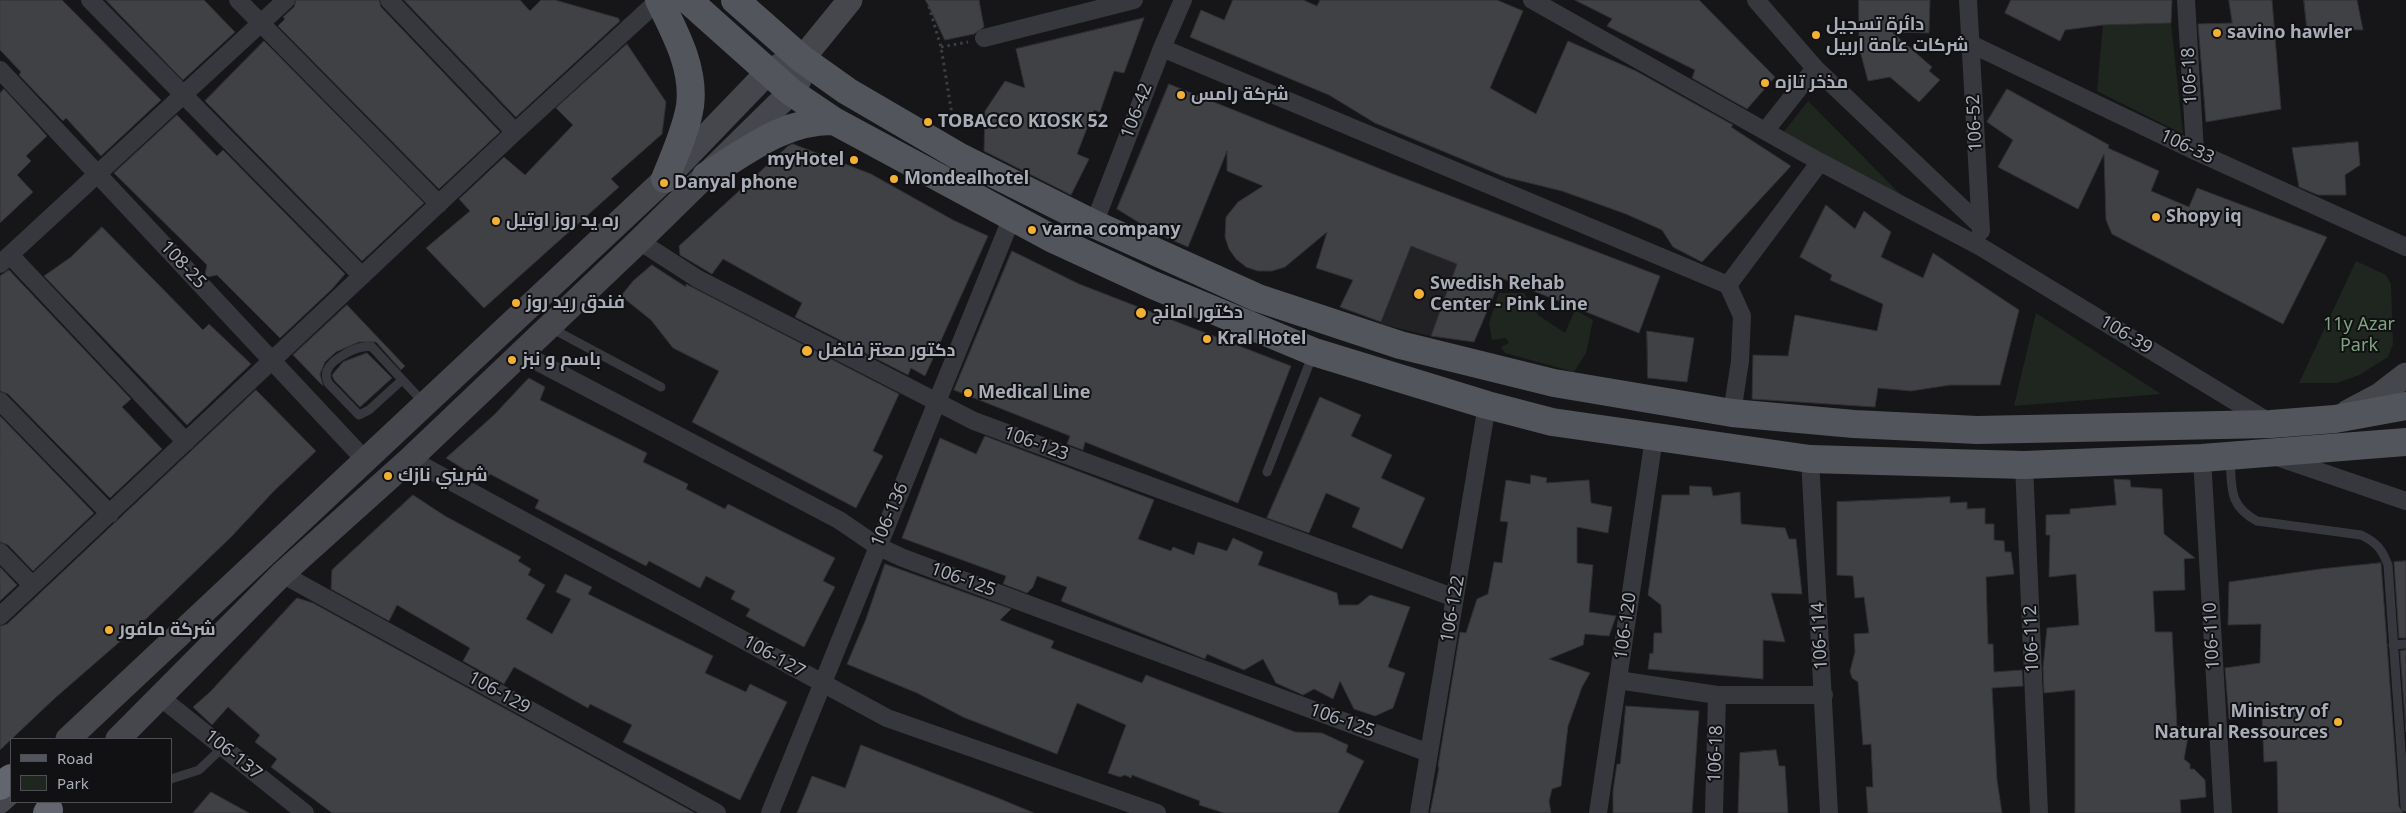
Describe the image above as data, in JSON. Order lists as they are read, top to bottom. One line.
{"streets":{"street":["106-18","106-42","106-52","106-33","108-25","106-39","106-123","106-136","106-125","106-122","106-120","106-114","106-110","106-112","106-127","106-129","106-137"]},"crossings":[["106-18","106-33"],["106-52","106-33"],["106-52","106-39"],["106-123","106-136"],["106-123","106-122"],["106-136","106-125"],["106-136","106-127"],["106-125","106-122"]],"parks":["11y Azar Park"],"places":["savino hawler","دائرة تسجيل شركات عامة اربيل","مذخر تازه","شركة رامس","TOBACCO KIOSK 52","myHotel","Mondealhotel","Danyal phone","Shopy iq","ره يد روز اوتيل","varna company","Swedish Rehab Center - Pink Line","فندق ريد روز","دكتور امانج","Kral Hotel","دكتور معتز فاضل","باسم و نبز","Medical Line","شريني نازك","شركة مافور","Ministry of Natural Ressources"],"legend":["Road","Park"]}
